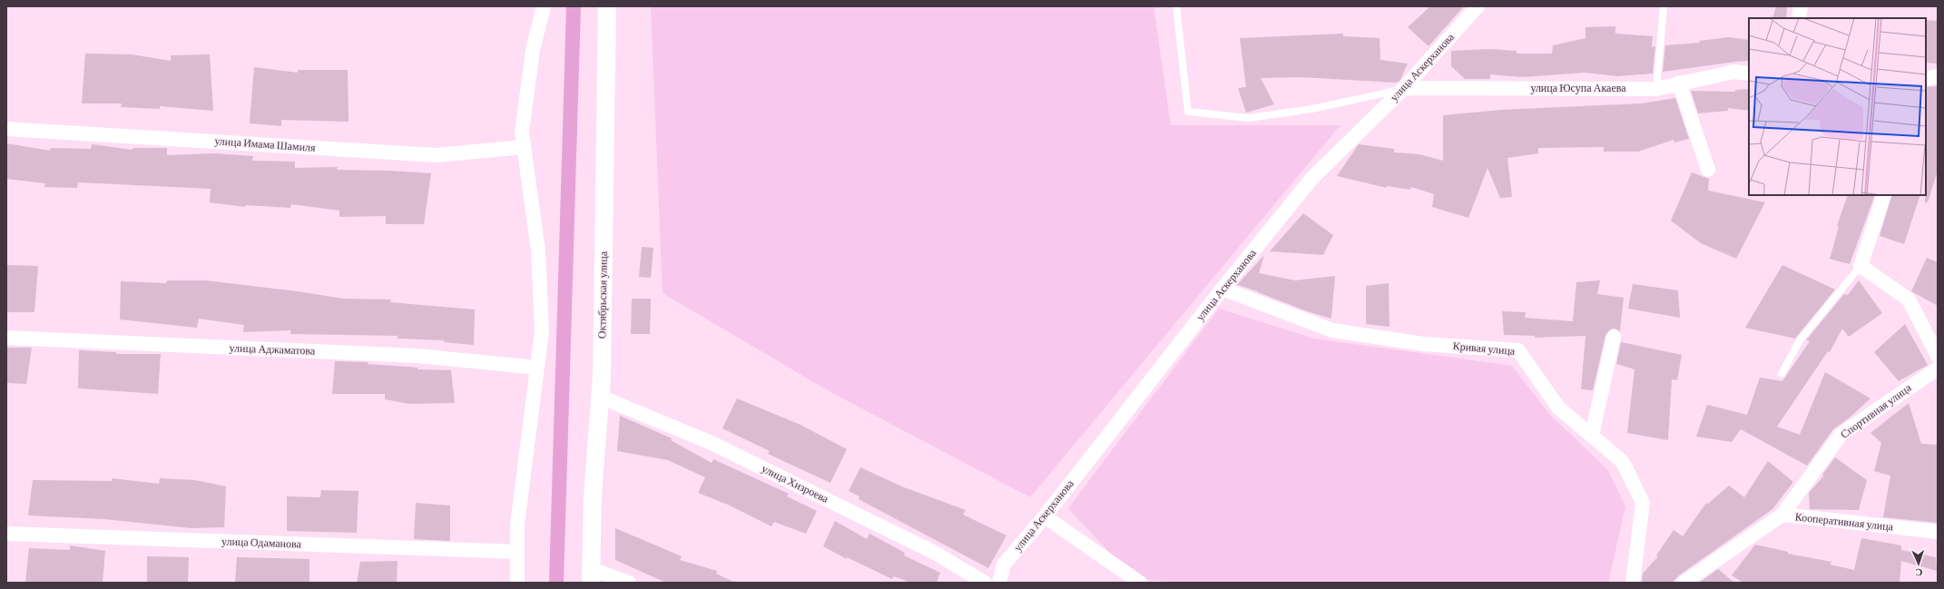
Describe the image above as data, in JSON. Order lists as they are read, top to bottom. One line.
{"streets":{"street":["улица Аскерханова","улица Юсупа Акаева","улица Имама Шамиля","Октябрьская улица","Кривая улица","улица Аджаматова","Спортивная улица","улица Хизроева","Кооперативная улица","улица Одаманова"]},"crossings":[["улица Аскерханова","улица Юсупа Акаева"],["улица Аскерханова","Кривая улица"],["Октябрьская улица","улица Хизроева"],["Спортивная улица","Кооперативная улица"]],"north":"bottom"}
